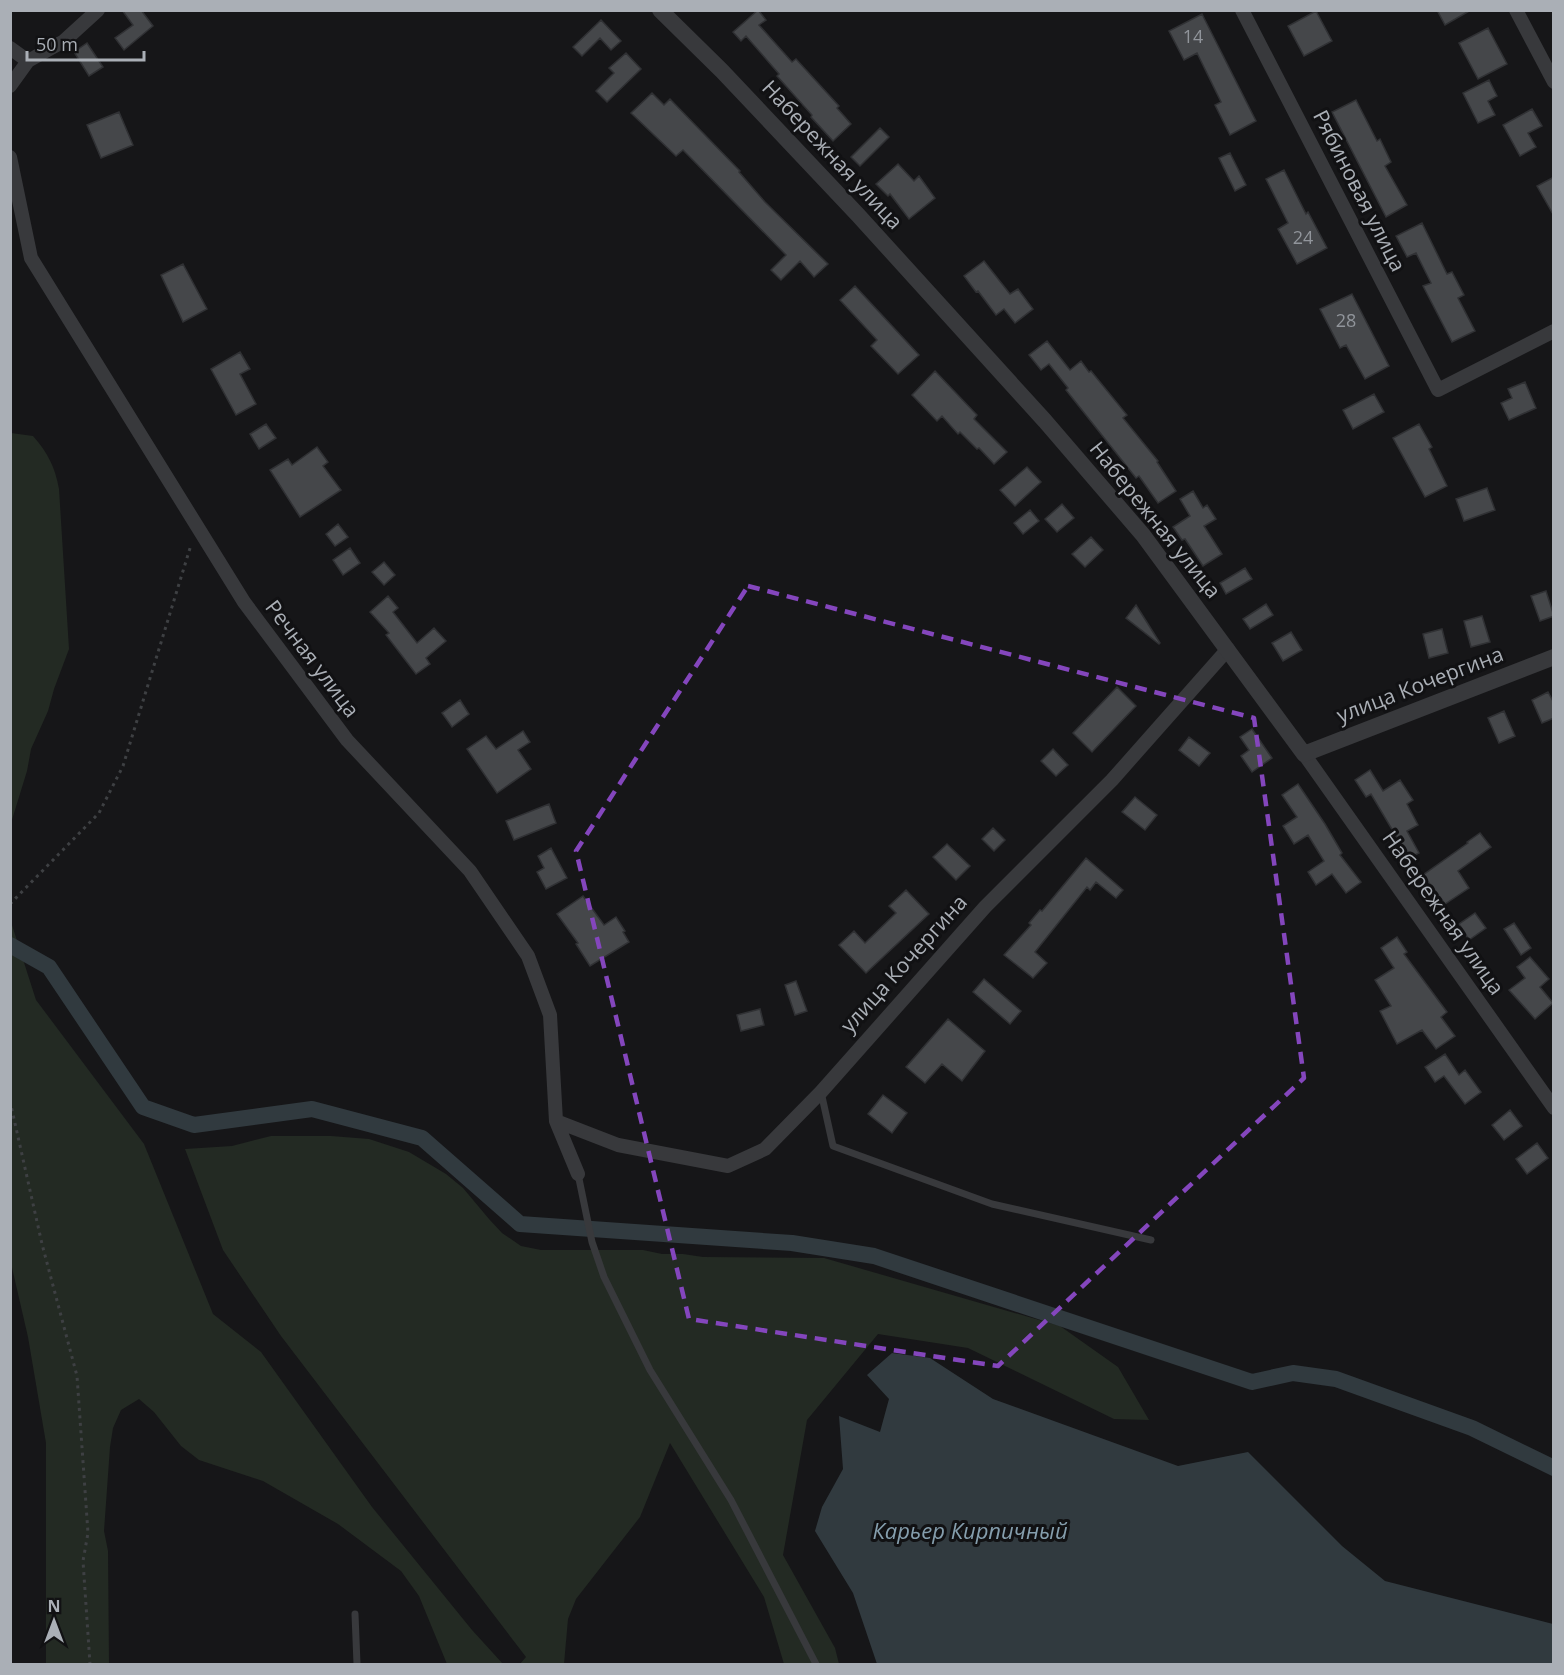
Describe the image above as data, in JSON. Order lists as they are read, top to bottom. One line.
{"streets":{"street":["Набережная улица","Рябиновая улица","Речная улица","улица Кочергина"]},"crossings":[["Набережная улица","улица Кочергина"],["Речная улица","улица Кочергина"]],"water":["Карьер Кирпичный"],"house_numbers":["14","24","28"],"scale_bar":"50 m","north":"top"}
